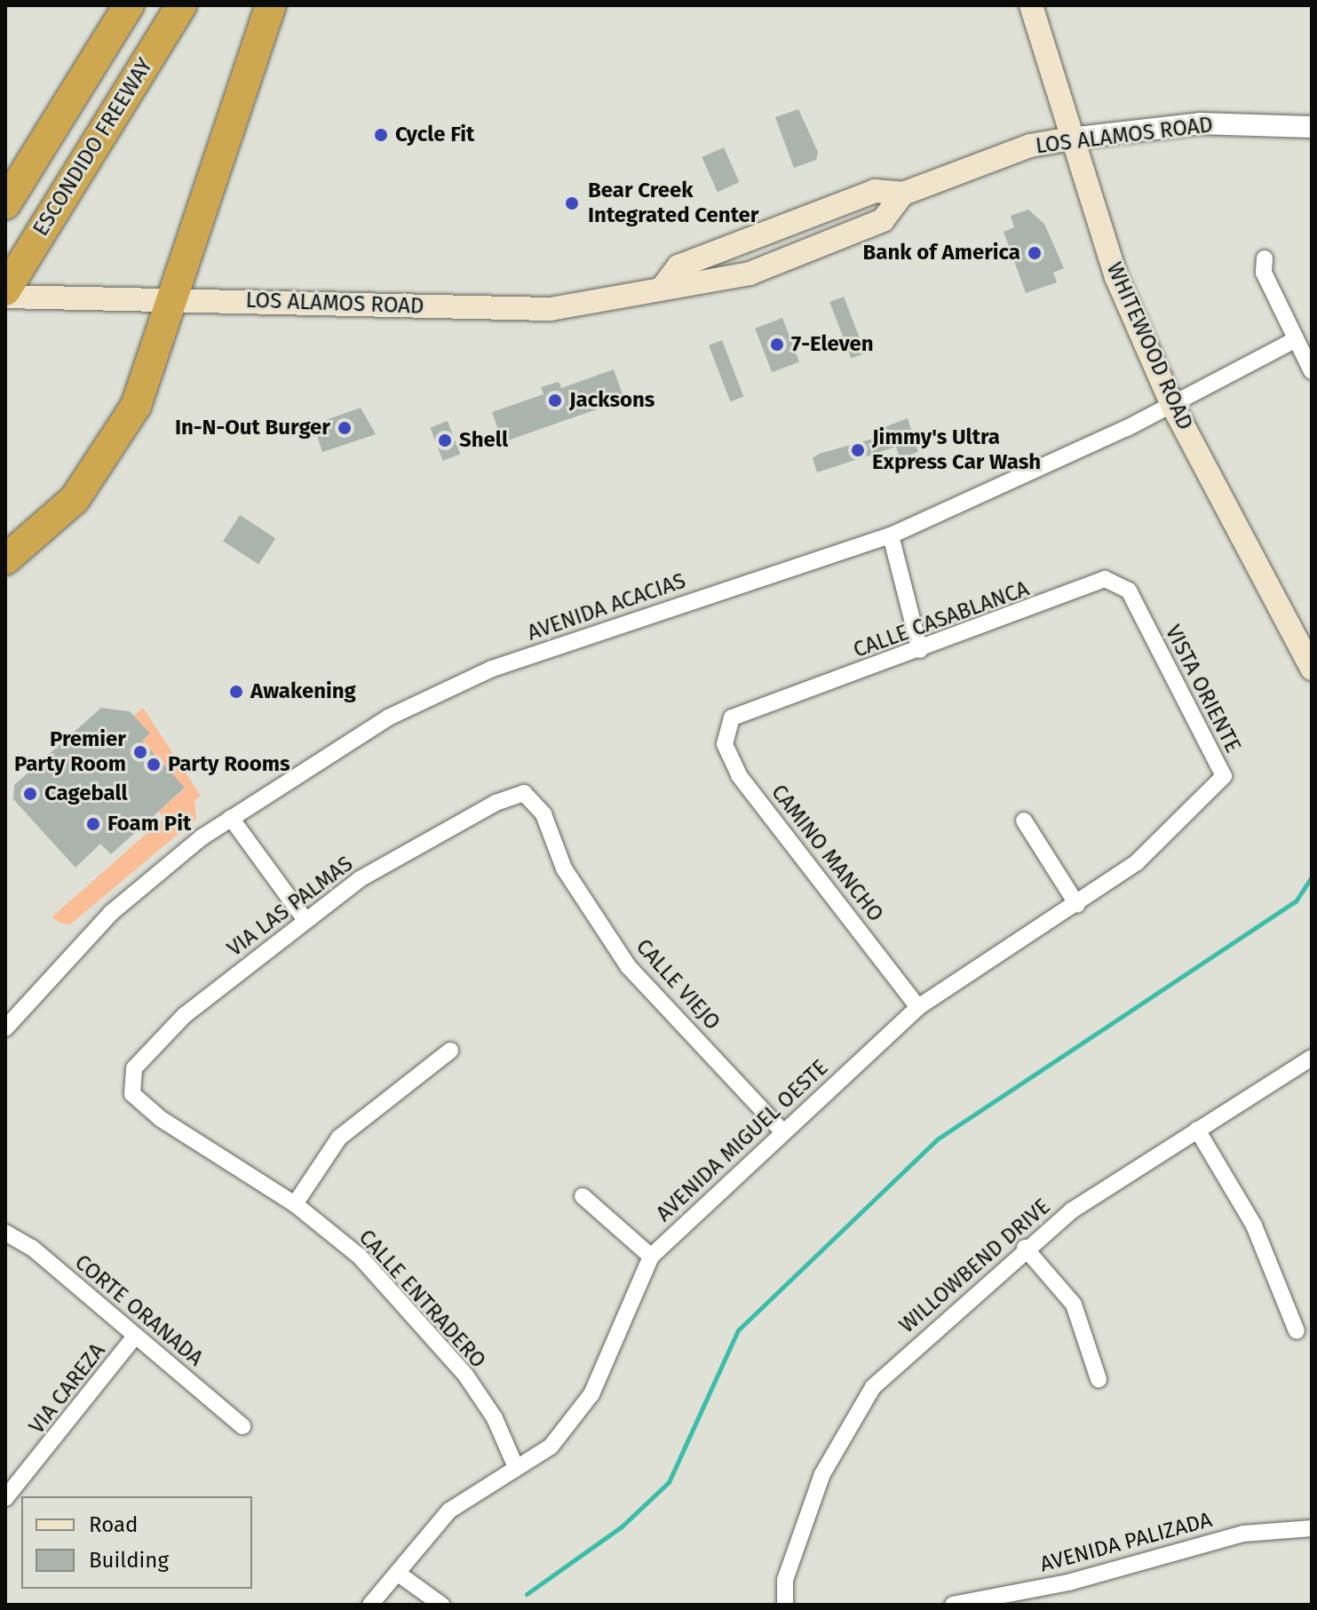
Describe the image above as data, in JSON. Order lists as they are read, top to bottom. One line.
{"streets":{"highway":["ESCONDIDO FREEWAY"],"main road":["LOS ALAMOS ROAD","WHITEWOOD ROAD"],"street":["AVENIDA ACACIAS","CALLE CASABLANCA","VISTA ORIENTE","CAMINO MANCHO","VIA LAS PALMAS","CALLE VIEJO","AVENIDA MIGUEL OESTE","WILLOWBEND DRIVE","CALLE ENTRADERO","CORTE ORANADA","VIA CAREZA","AVENIDA PALIZADA"]},"crossings":[["LOS ALAMOS ROAD","WHITEWOOD ROAD"],["WHITEWOOD ROAD","AVENIDA ACACIAS"],["CALLE CASABLANCA","VISTA ORIENTE"],["CALLE CASABLANCA","CAMINO MANCHO"],["VISTA ORIENTE","AVENIDA MIGUEL OESTE"],["CAMINO MANCHO","AVENIDA MIGUEL OESTE"],["VIA LAS PALMAS","CALLE VIEJO"],["VIA LAS PALMAS","CALLE ENTRADERO"],["CALLE VIEJO","AVENIDA MIGUEL OESTE"],["AVENIDA MIGUEL OESTE","CALLE ENTRADERO"],["CORTE ORANADA","VIA CAREZA"]],"places":["Cycle Fit","Bear Creek Integrated Center","Bank of America","7-Eleven","Jacksons","In-N-Out Burger","Shell","Jimmy's Ultra Express Car Wash","Awakening","Premier Party Room","Party Rooms","Cageball","Foam Pit"],"legend":["Road","Building"]}
